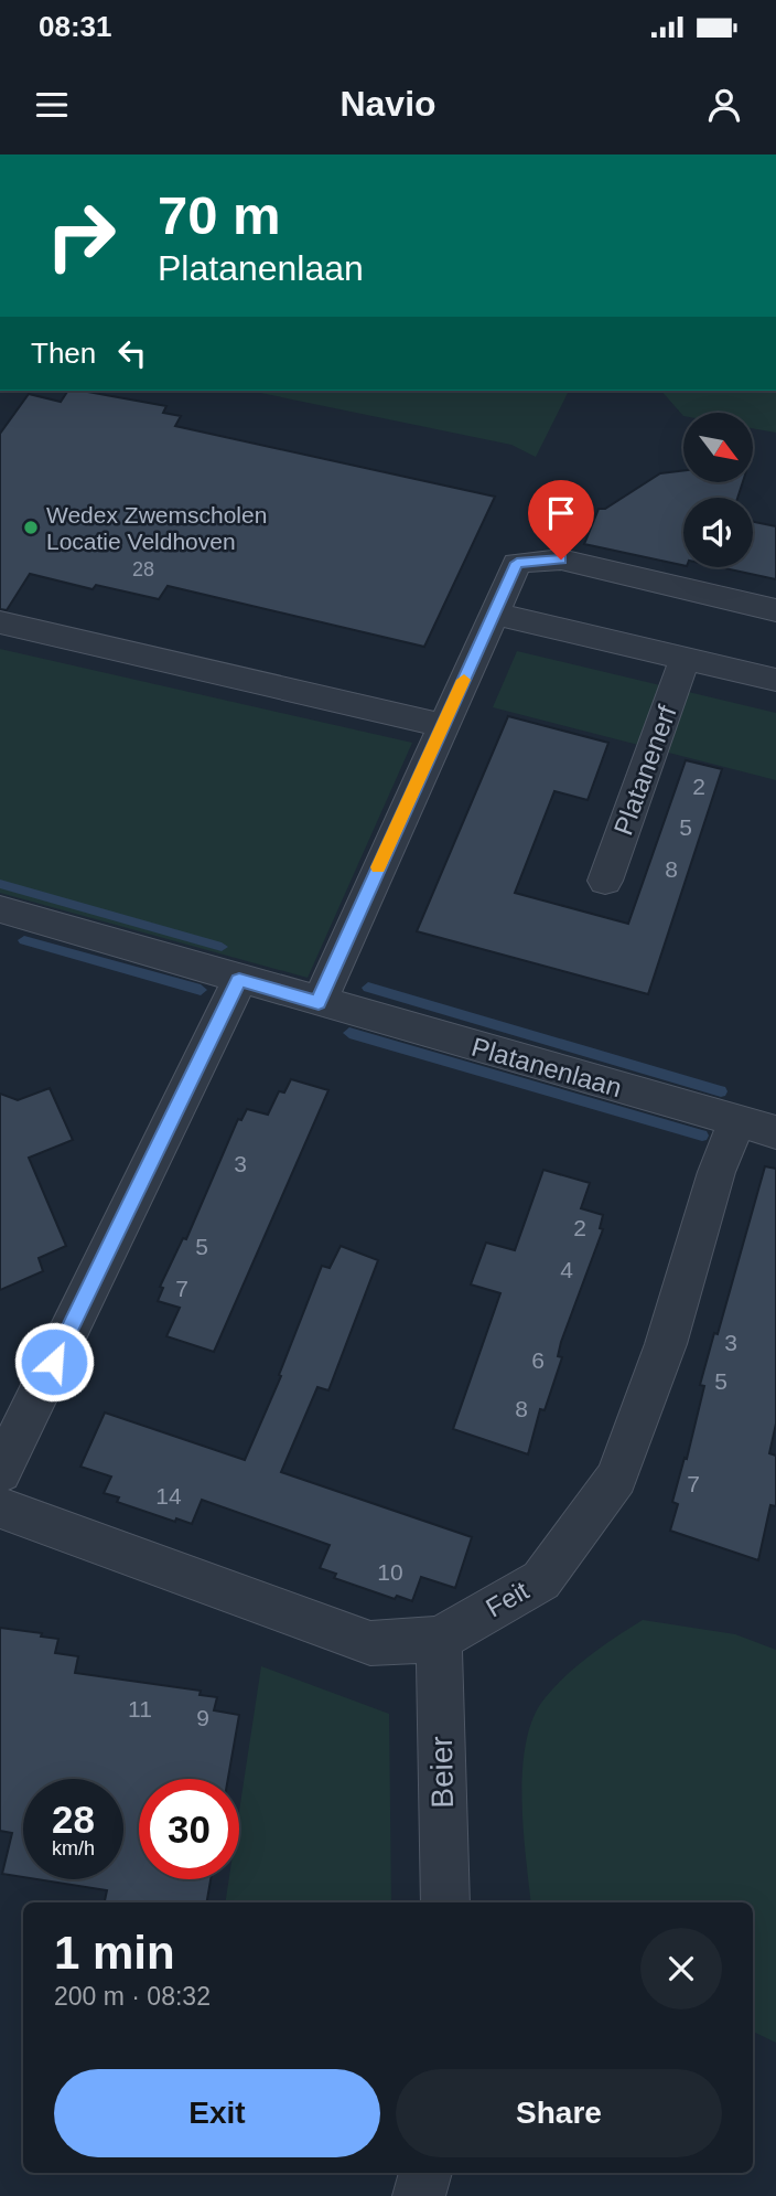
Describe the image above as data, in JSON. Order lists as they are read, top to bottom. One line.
{"streets":{"street":["Platanenerf","Platanenlaan","Feit","Beier"]},"crossings":[["Platanenlaan","Feit"],["Feit","Beier"]],"places":["Wedex Zwemscholen Locatie Veldhoven"],"house_numbers":["28","2","5","8","3","2","5","4","7","3","6","5","8","7","14","10","11","9"],"north":"bottom right","page":{"status":"08:31","header":"Navio","turn":["70 m","Platanenlaan"],"then":"Then","speed":"28 km/h","limit":"30","heading":["1 min","200 m · 08:32"],"buttons":["Exit","Share"]}}
